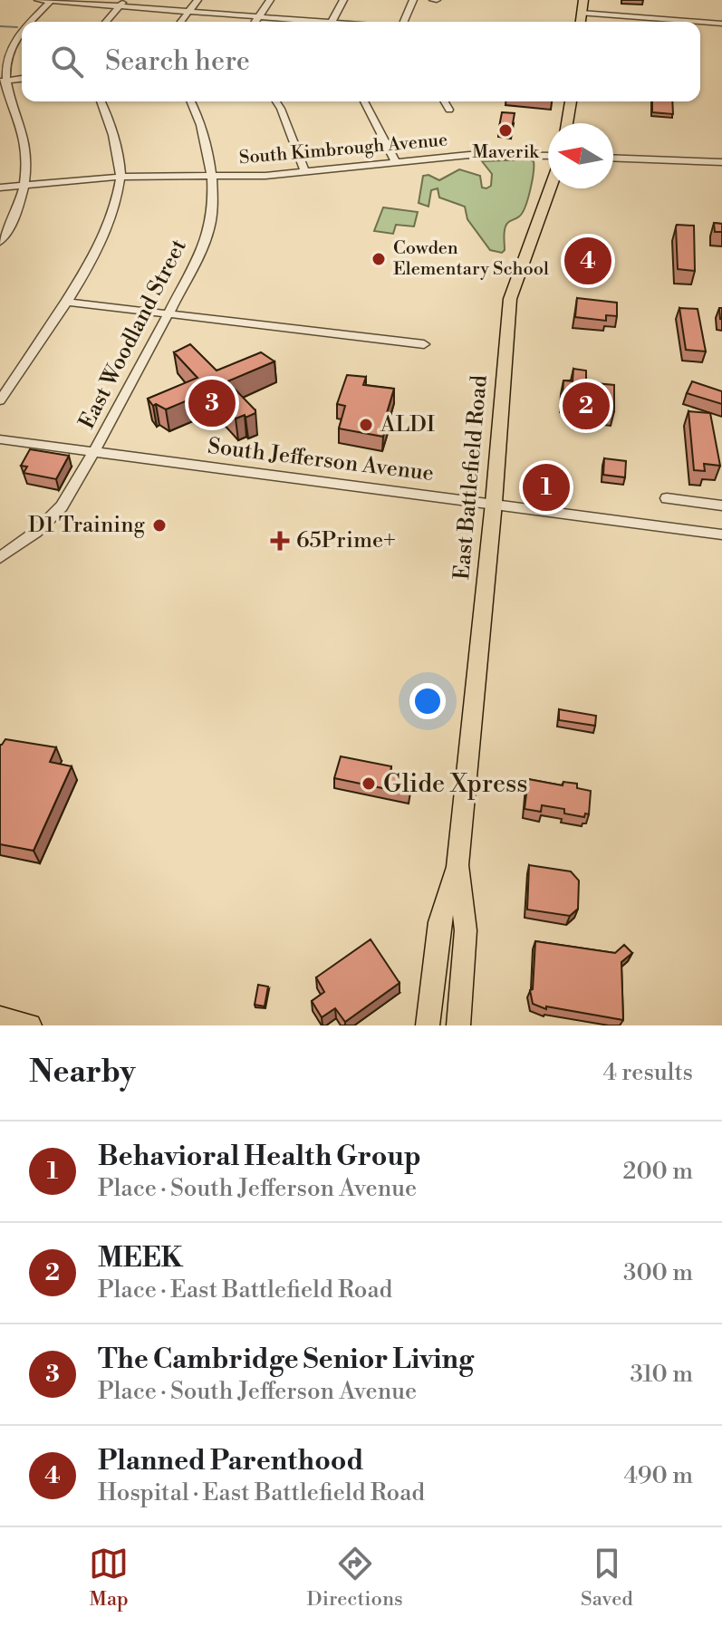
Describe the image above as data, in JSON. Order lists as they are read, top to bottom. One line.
{"streets":{"main road":["East Battlefield Road"],"street":["South Kimbrough Avenue","East Woodland Street","South Jefferson Avenue"]},"crossings":[["South Kimbrough Avenue","East Woodland Street"],["East Woodland Street","South Jefferson Avenue"],["South Jefferson Avenue","East Battlefield Road"]],"places":{"other":["Maverik","Cowden Elementary School","ALDI","D1 Training","Glide Xpress"],"health":["65Prime+"]},"north":"left","page":{"search":"Search here","pins":["4","3","2","1"],"heading":["Nearby","4 results"],"list":[{"mark":"1","name":"Behavioral Health Group","note":"Place · South Jefferson Avenue","value":"200 m"},{"mark":"2","name":"MEEK","note":"Place · East Battlefield Road","value":"300 m"},{"mark":"3","name":"The Cambridge Senior Living","note":"Place · South Jefferson Avenue","value":"310 m"},{"mark":"4","name":"Planned Parenthood","note":"Hospital · East Battlefield Road","value":"490 m"}],"nav":["Map","Directions","Saved"]}}
